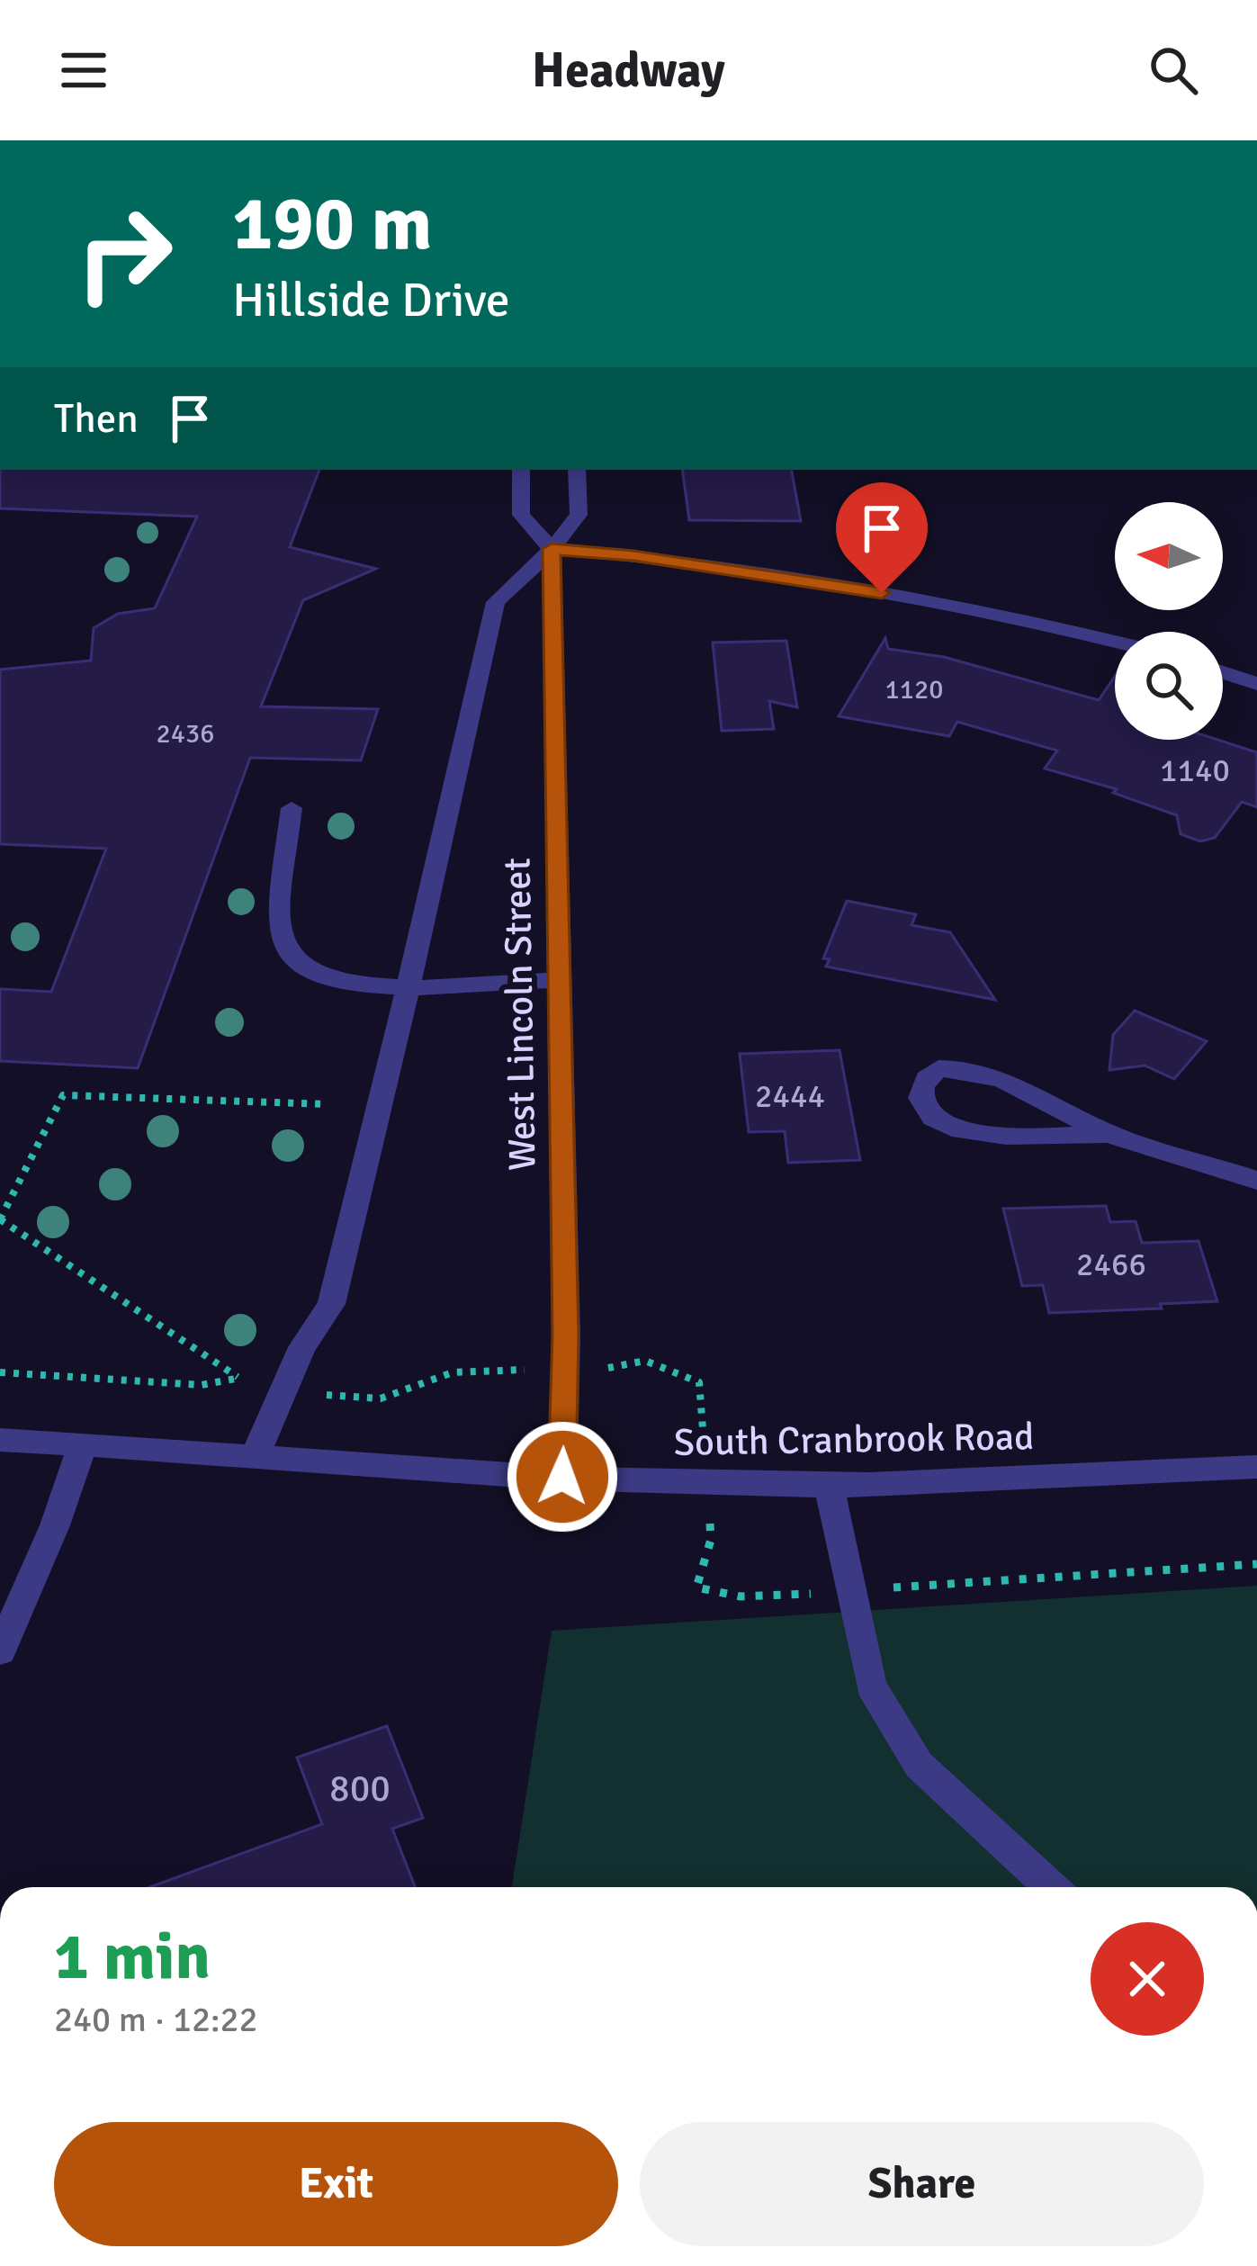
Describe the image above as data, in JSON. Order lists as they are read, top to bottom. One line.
{"streets":{"street":["West Lincoln Street","South Cranbrook Road"]},"crossings":[["West Lincoln Street","South Cranbrook Road"]],"house_numbers":["1120","2436","1140","2444","2466","800"],"north":"left","page":{"header":"Headway","turn":["190 m","Hillside Drive"],"then":"Then","heading":["1 min","240 m · 12:22"],"buttons":["Exit","Share"]}}
